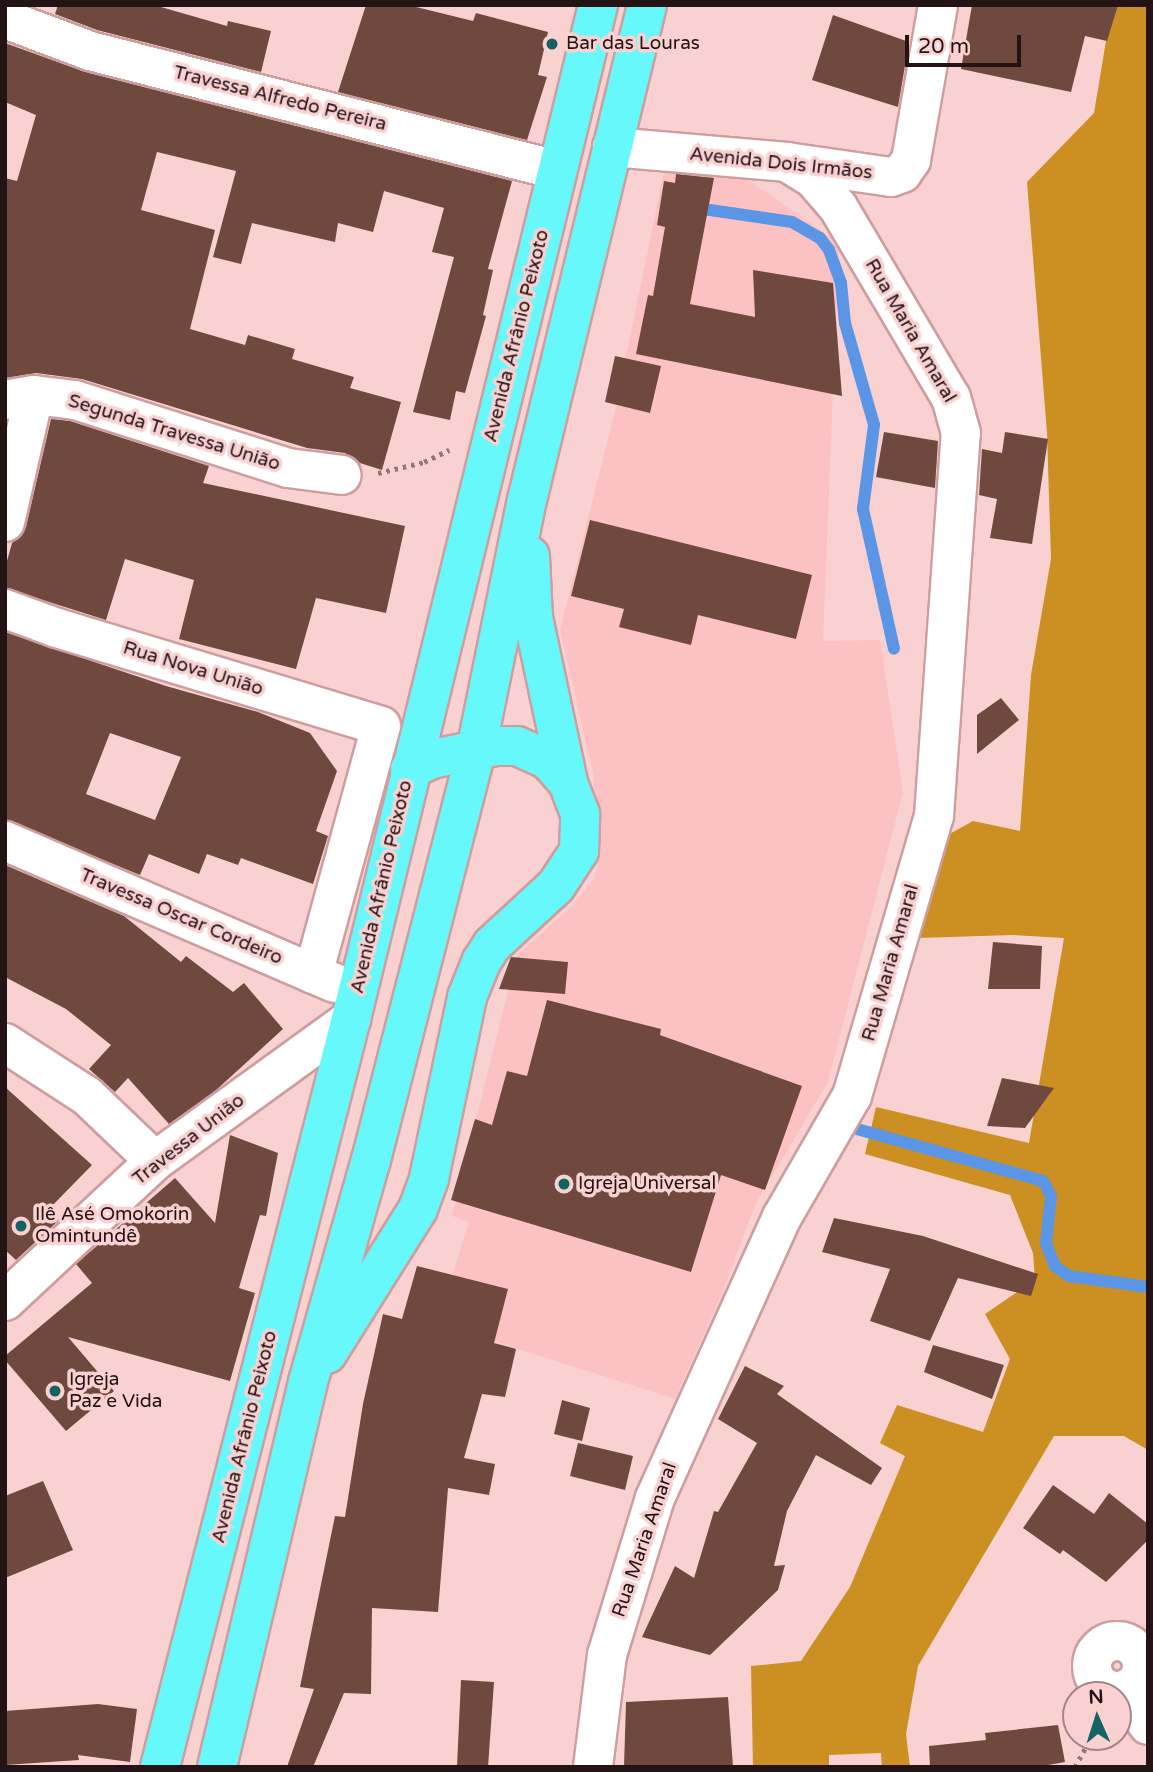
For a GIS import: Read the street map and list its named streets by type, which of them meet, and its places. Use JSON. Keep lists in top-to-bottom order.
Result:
{
  "streets": {
    "main road": ["Avenida Afrânio Peixoto"],
    "street": [
      "Travessa Alfredo Pereira",
      "Avenida Dois Irmãos",
      "Rua Maria Amaral",
      "Segunda Travessa União",
      "Rua Nova União",
      "Travessa Oscar Cordeiro",
      "Travessa União"
    ]
  },
  "crossings": [
    ["Travessa Alfredo Pereira", "Avenida Afrânio Peixoto"],
    ["Avenida Dois Irmãos", "Rua Maria Amaral"],
    ["Avenida Afrânio Peixoto", "Travessa Oscar Cordeiro"],
    ["Avenida Afrânio Peixoto", "Travessa União"],
    ["Rua Nova União", "Travessa Oscar Cordeiro"],
    ["Travessa Oscar Cordeiro", "Travessa União"]
  ],
  "places": [
    "Bar das Louras",
    "Igreja Universal",
    "Ilê Asé Omokorin Omintundê",
    "Igreja Paz e Vida"
  ],
  "scale_bar": "20 m",
  "north": "top"
}
